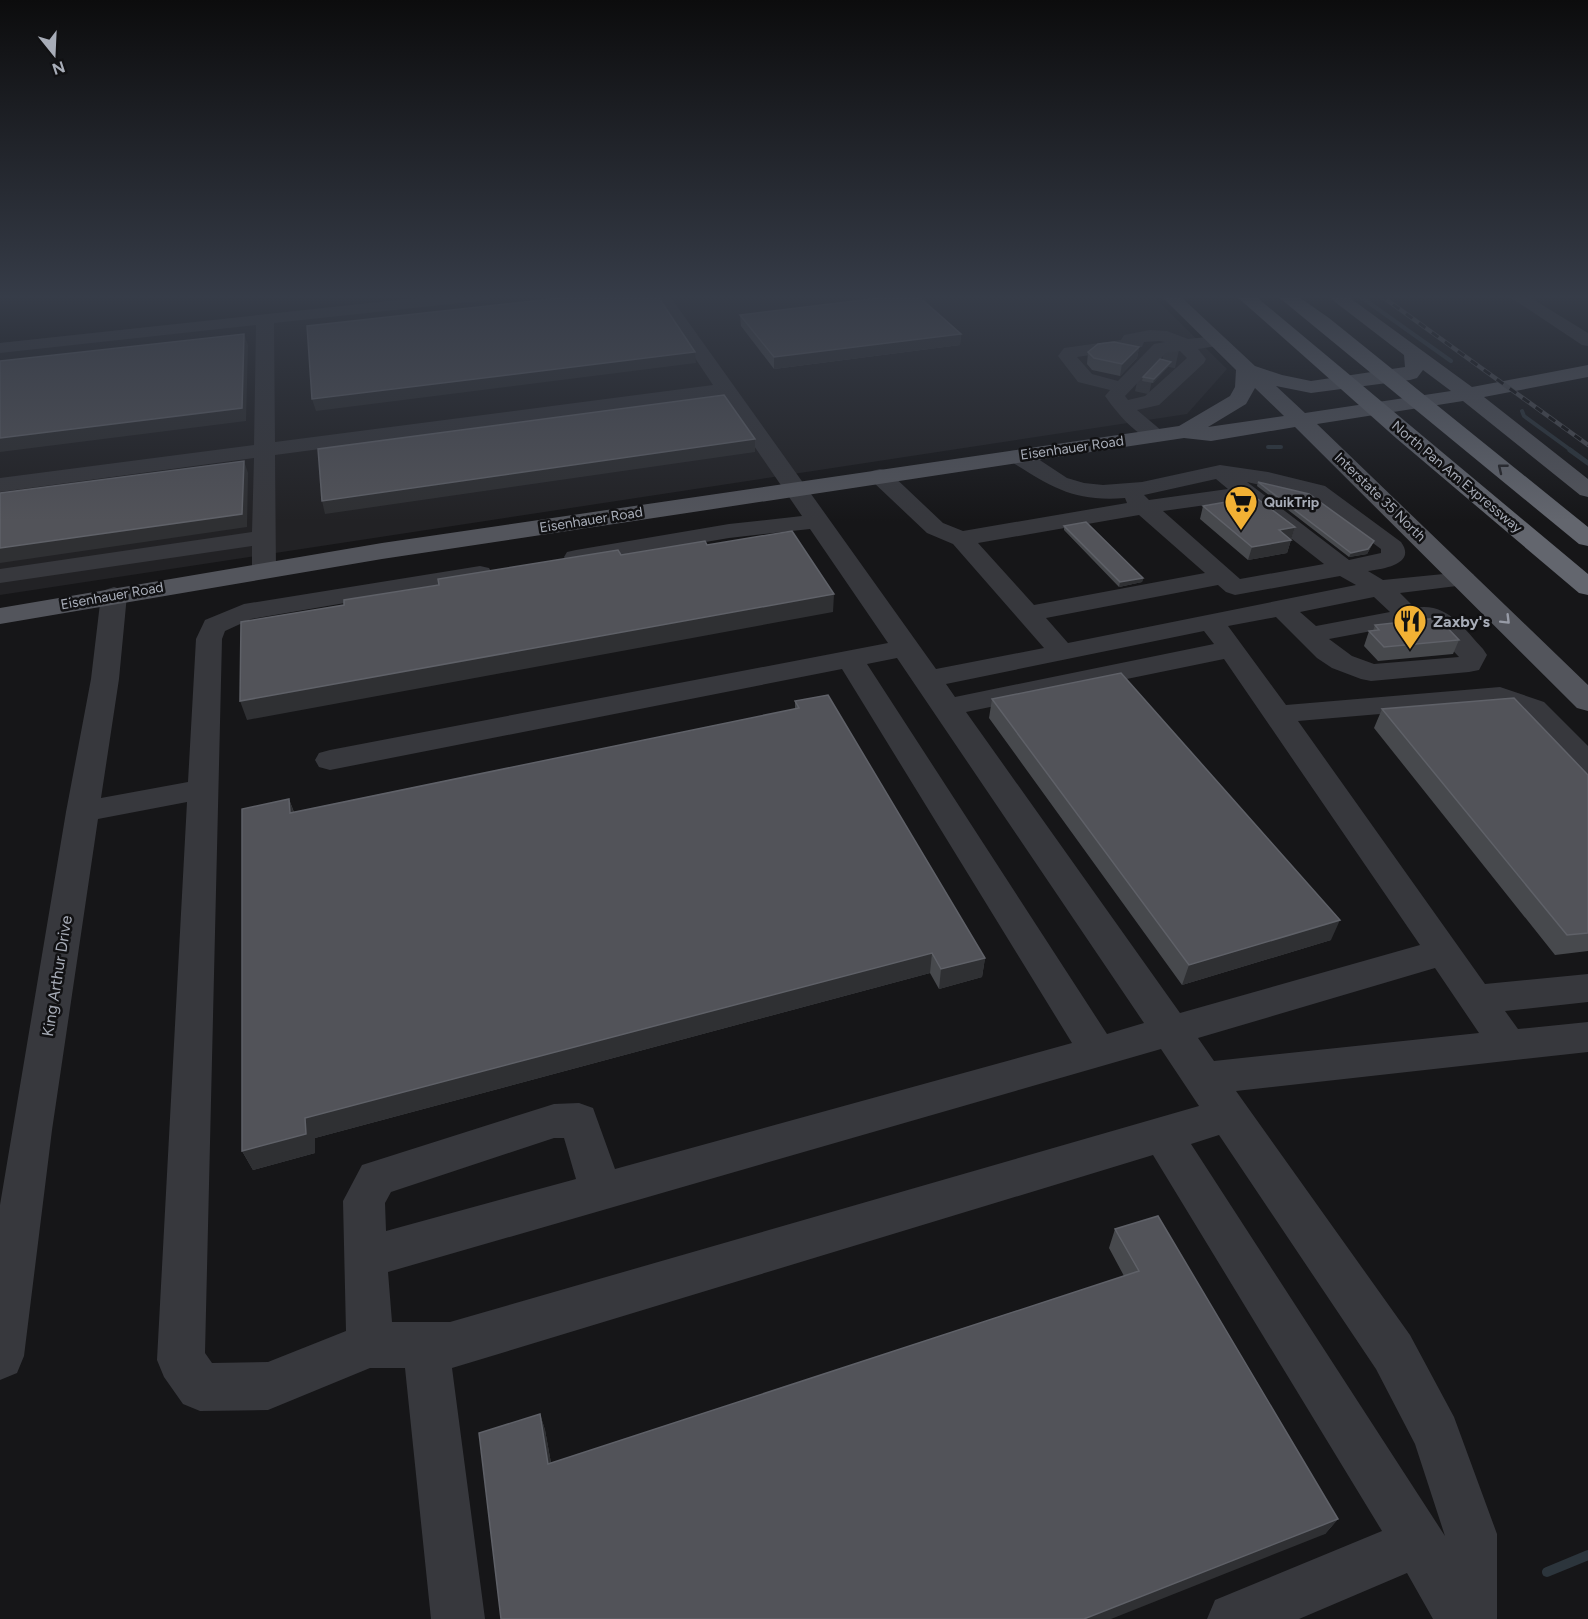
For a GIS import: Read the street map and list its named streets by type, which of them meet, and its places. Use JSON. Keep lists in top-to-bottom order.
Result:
{
  "streets": {
    "highway": ["North Pan Am Expressway"],
    "main road": ["Eisenhauer Road", "Interstate 35 North"],
    "street": ["King Arthur Drive"]
  },
  "crossings": [
    ["Eisenhauer Road", "Interstate 35 North"],
    ["Eisenhauer Road", "King Arthur Drive"]
  ],
  "one_way": ["Interstate 35 North"],
  "places": {
    "supermarket": ["QuikTrip"],
    "restaurant": ["Zaxby's"]
  },
  "north": "bottom"
}
